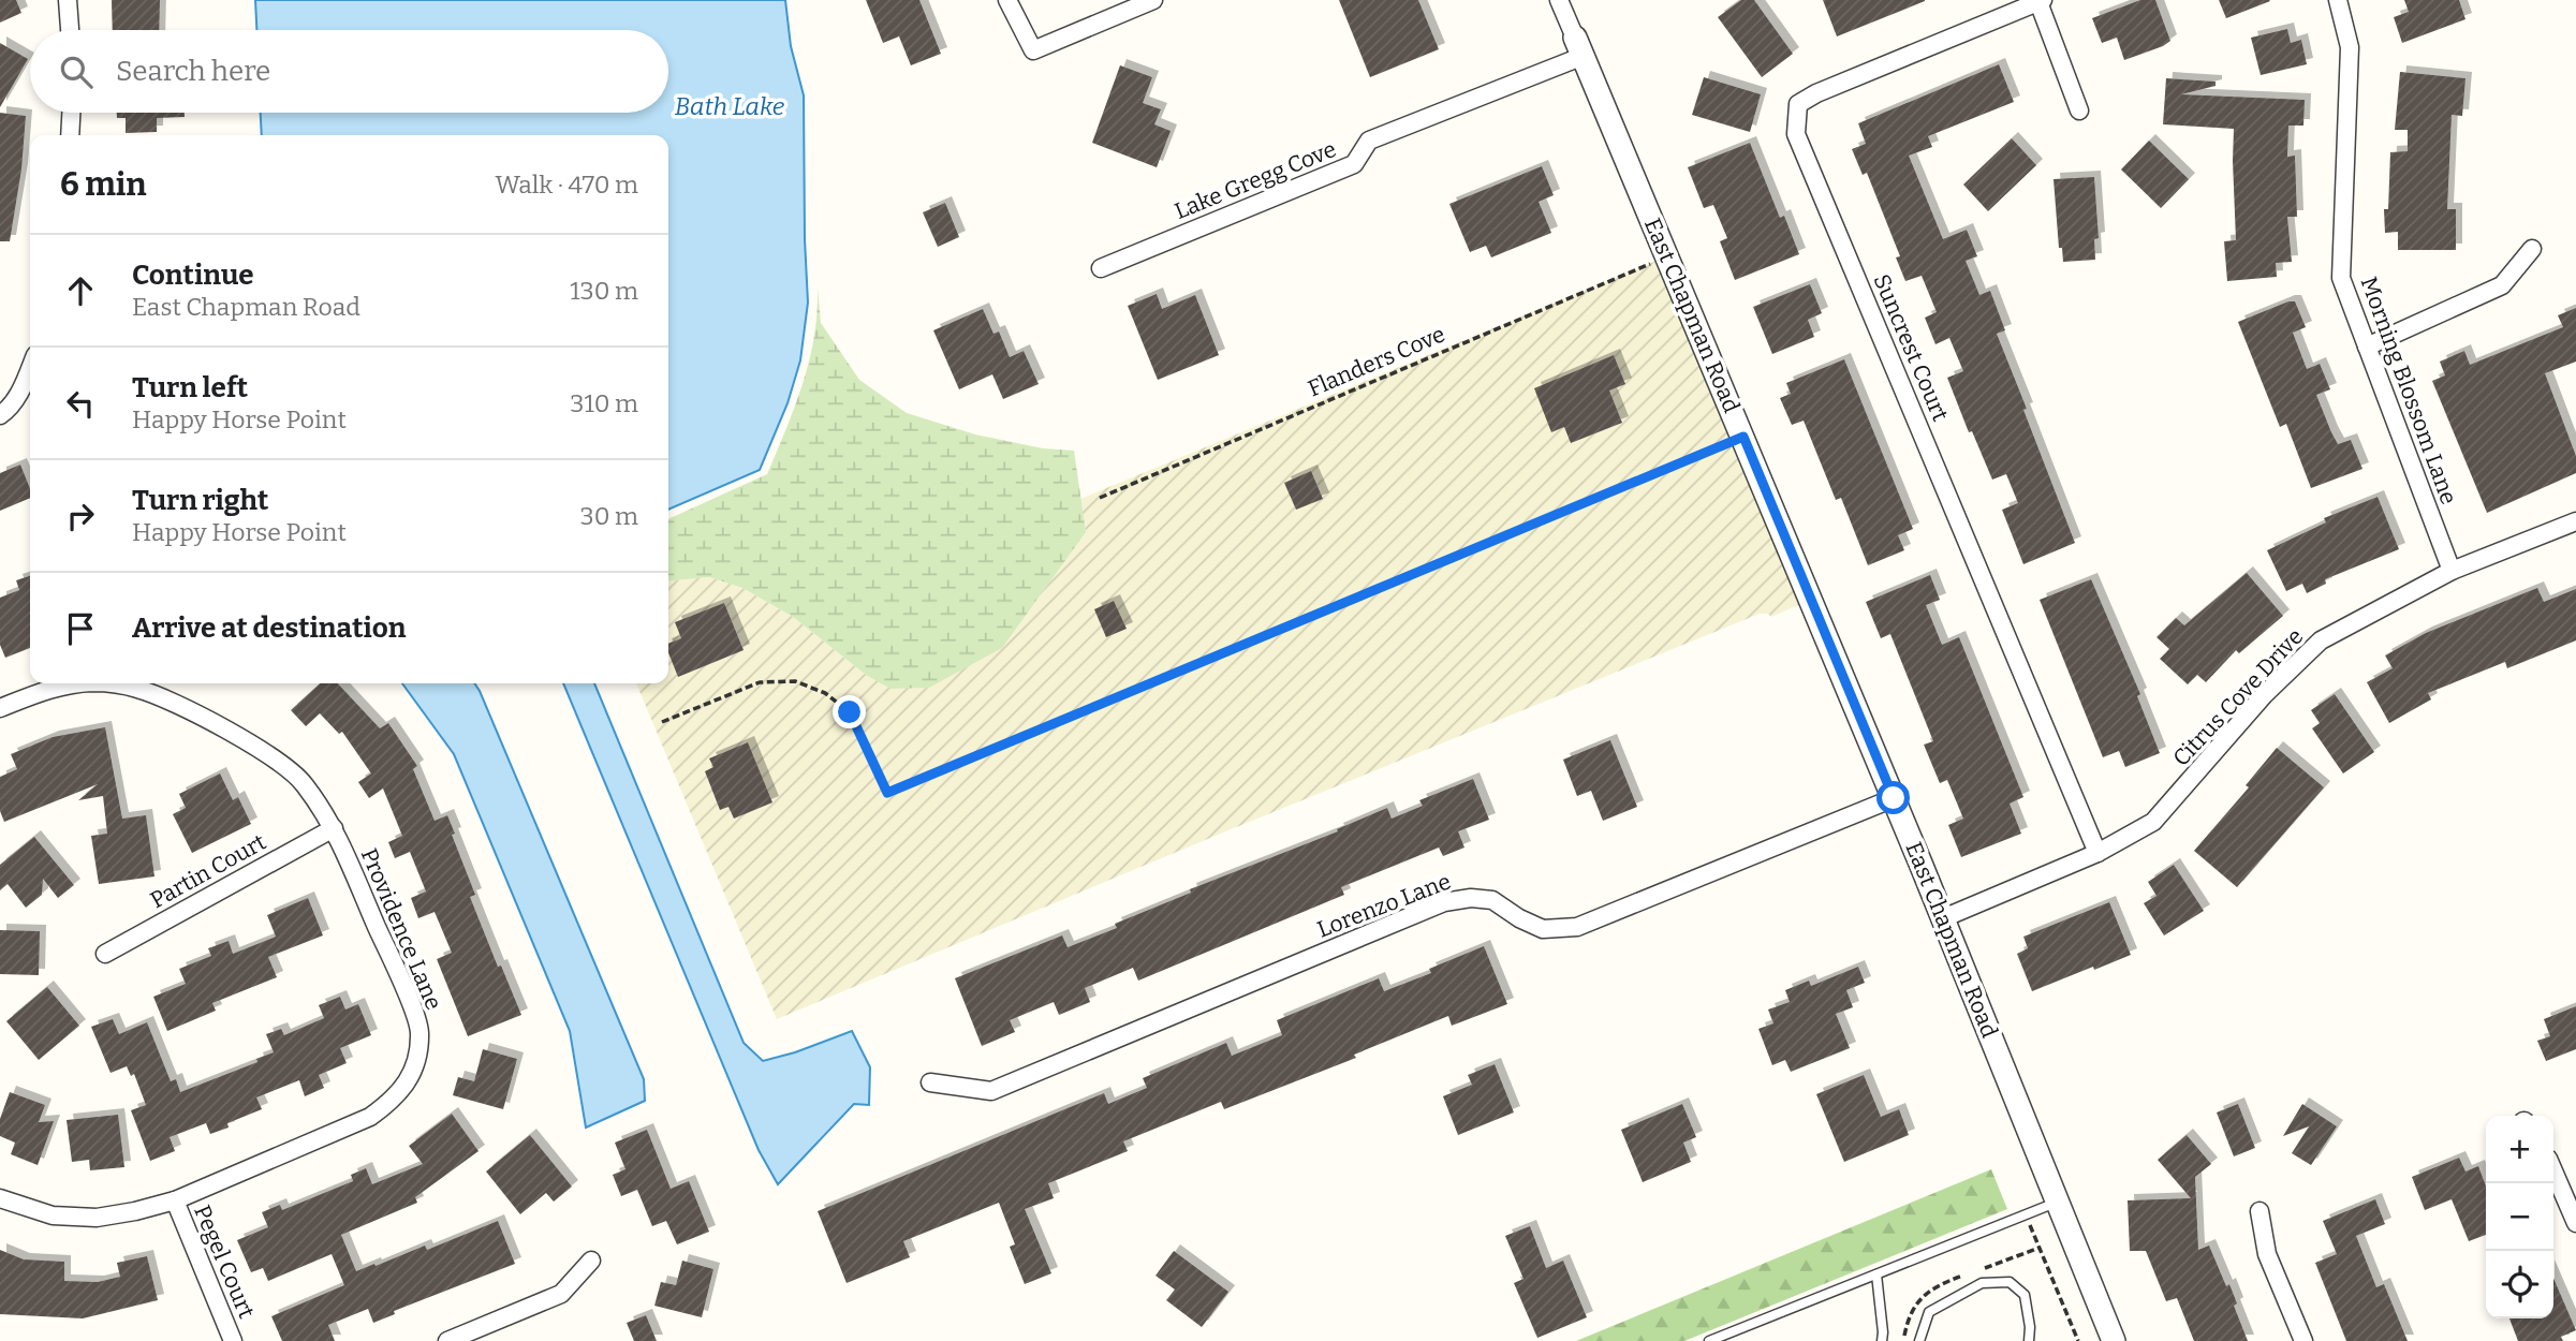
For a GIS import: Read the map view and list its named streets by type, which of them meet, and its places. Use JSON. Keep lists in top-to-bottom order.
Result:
{
  "streets": {
    "street": [
      "Lake Gregg Cove",
      "East Chapman Road",
      "Suncrest Court",
      "Morning Blossom Lane",
      "Citrus Cove Drive",
      "Partin Court",
      "Lorenzo Lane",
      "Providence Lane",
      "Pegel Court"
    ],
    "path": ["Flanders Cove"]
  },
  "crossings": [
    ["Lake Gregg Cove", "East Chapman Road"],
    ["East Chapman Road", "Flanders Cove"],
    ["East Chapman Road", "Citrus Cove Drive"],
    ["East Chapman Road", "Lorenzo Lane"],
    ["Suncrest Court", "Citrus Cove Drive"],
    ["Morning Blossom Lane", "Citrus Cove Drive"],
    ["Partin Court", "Providence Lane"],
    ["Providence Lane", "Pegel Court"]
  ],
  "water": ["Bath Lake"],
  "page": {
    "search": "Search here",
    "heading": ["6 min", "Walk · 470 m"],
    "list": [
      ["Continue", "East Chapman Road", "130 m"],
      ["Turn left", "Happy Horse Point", "310 m"],
      ["Turn right", "Happy Horse Point", "30 m"],
      "Arrive at destination"
    ],
    "map_buttons": ["+", "−"]
  }
}
